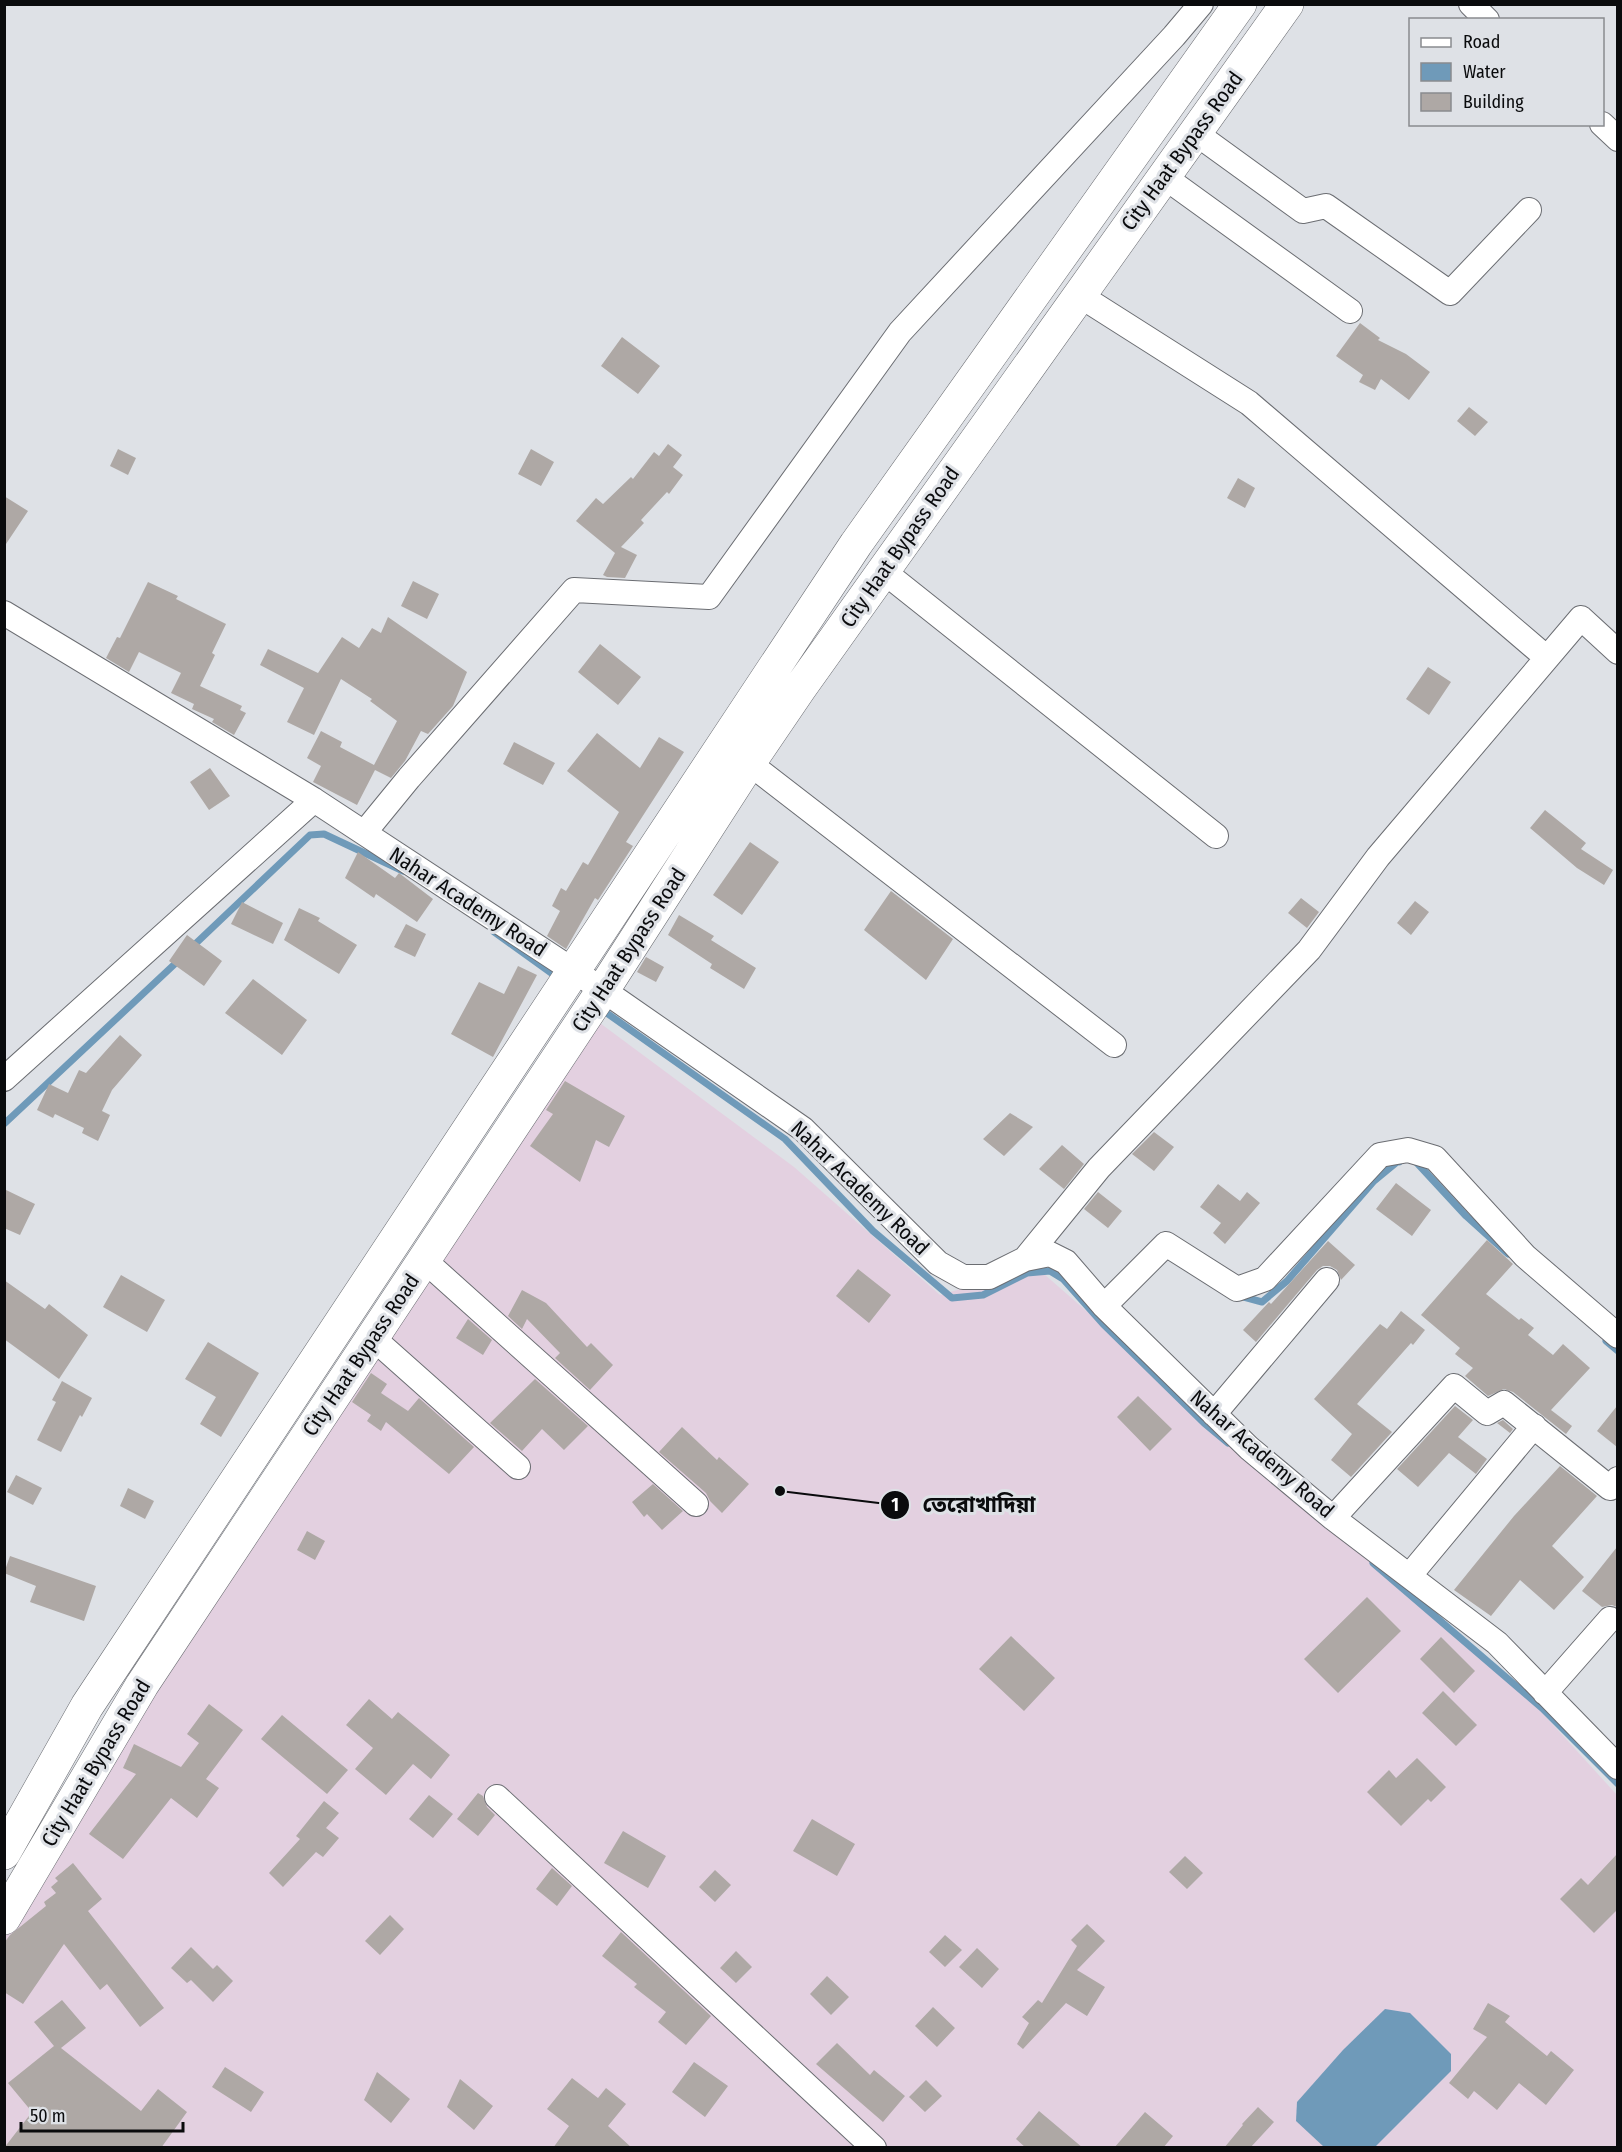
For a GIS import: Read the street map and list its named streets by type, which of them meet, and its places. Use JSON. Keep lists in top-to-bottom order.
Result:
{
  "streets": {
    "main road": ["City Haat Bypass Road"],
    "street": ["Nahar Academy Road"]
  },
  "crossings": [
    ["City Haat Bypass Road", "Nahar Academy Road"]
  ],
  "places": ["তেরোখাদিয়া"],
  "legend": ["Road", "Water", "Building"],
  "scale_bar": "50 m"
}
